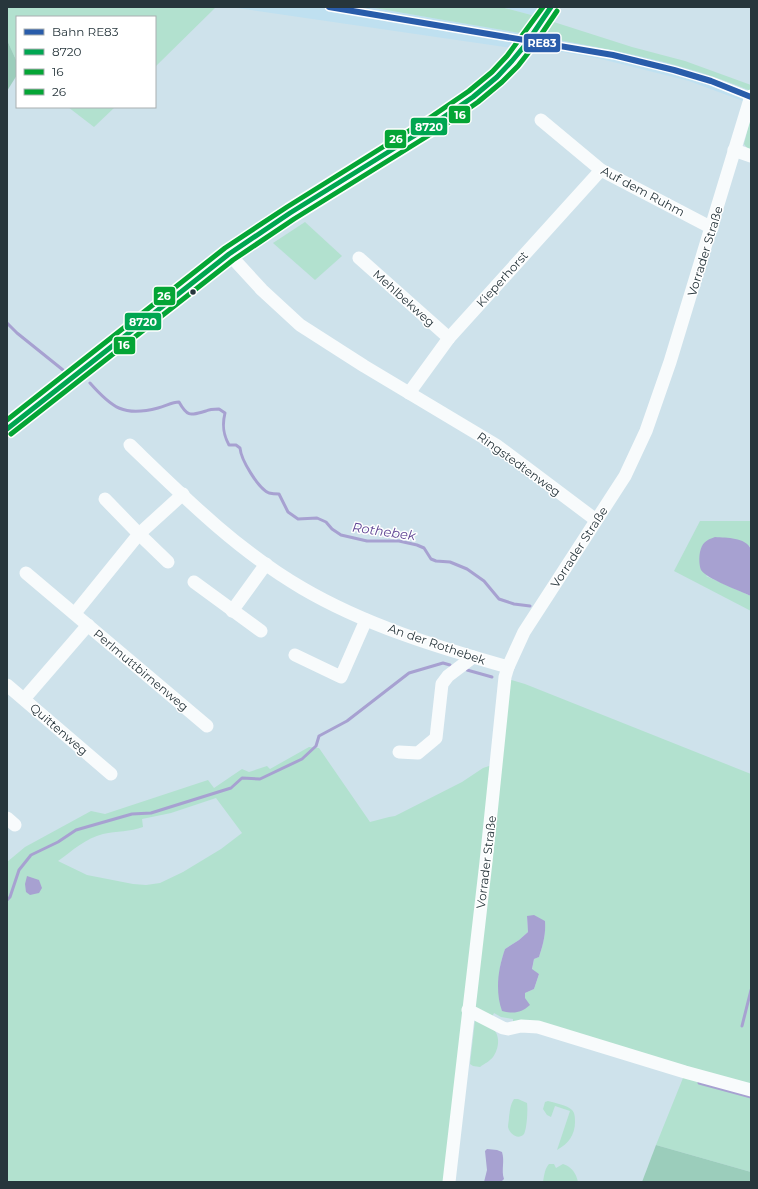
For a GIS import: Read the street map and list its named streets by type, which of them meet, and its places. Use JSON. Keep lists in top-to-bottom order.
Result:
{
  "streets": {
    "street": [
      "Auf dem Ruhm",
      "Vorrader Straße",
      "Kieperhorst",
      "Mehlbekweg",
      "Ringstedtenweg",
      "An der Rothebek",
      "Perlmuttbirnenweg",
      "Quittenweg"
    ]
  },
  "crossings": [
    ["Auf dem Ruhm", "Vorrader Straße"],
    ["Auf dem Ruhm", "Kieperhorst"],
    ["Vorrader Straße", "Ringstedtenweg"],
    ["Vorrader Straße", "An der Rothebek"],
    ["Kieperhorst", "Mehlbekweg"],
    ["Kieperhorst", "Ringstedtenweg"]
  ],
  "water": ["Rothebek"],
  "lines": [
    "rail line RE83",
    "transit line 8720",
    "transit line 26",
    "transit line 16"
  ],
  "legend": [
    "Bahn RE83",
    "8720",
    "16",
    "26"
  ]
}
